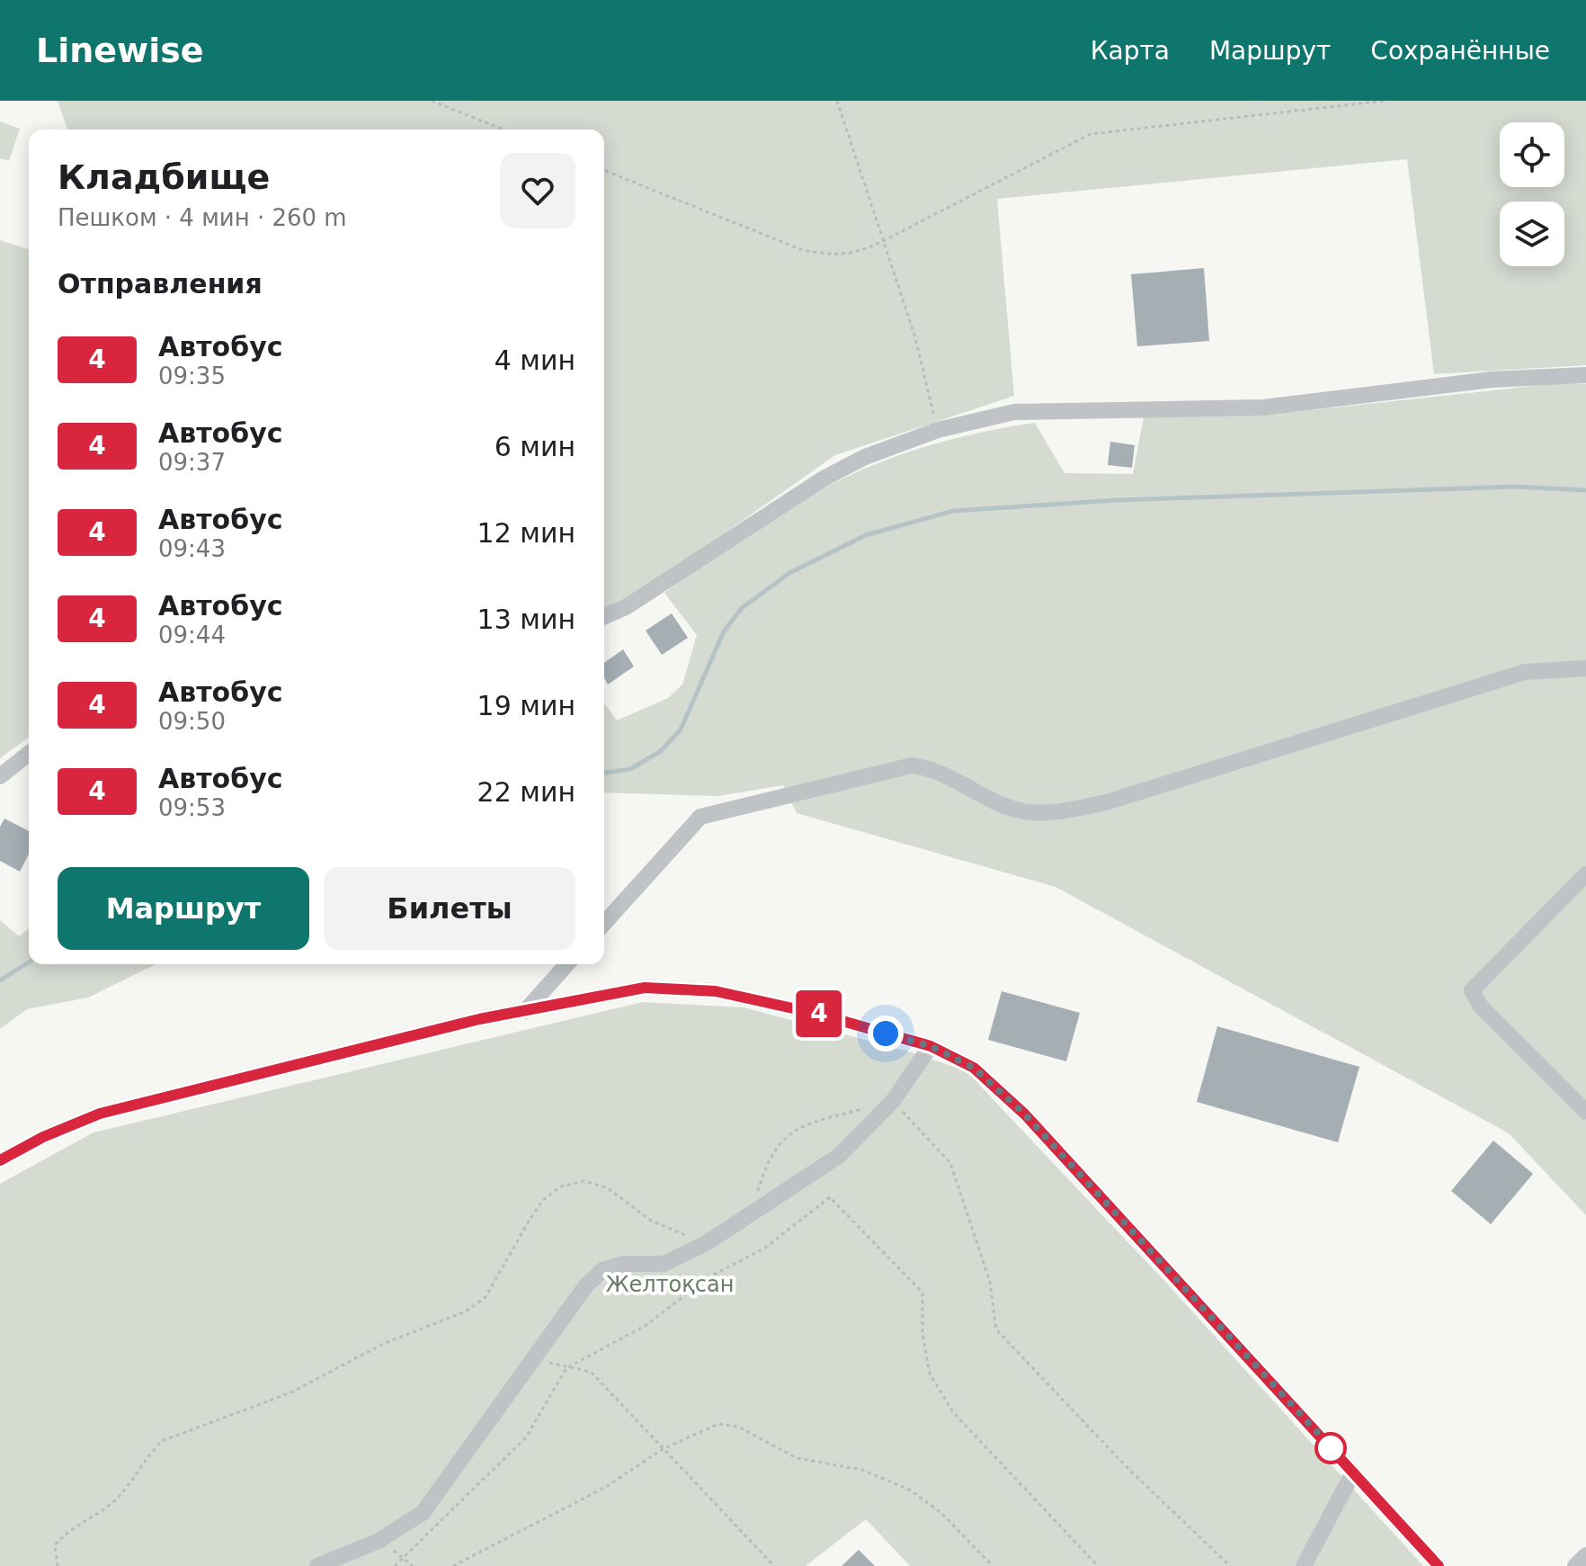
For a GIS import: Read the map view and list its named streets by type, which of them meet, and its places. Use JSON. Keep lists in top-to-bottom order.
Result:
{
  "parks": ["Желтоқсан"],
  "lines": ["bus line 4"],
  "page": {
    "header": "Linewise",
    "nav": ["Карта", "Маршрут", "Сохранённые"],
    "on_map": "4",
    "heading": [
      ["Кладбище", "Пешком · 4 мин · 260 m"],
      "Отправления"
    ],
    "list": [
      {
        "mark": "4",
        "name": "Автобус",
        "note": "09:35",
        "value": "4 мин"
      },
      {
        "mark": "4",
        "name": "Автобус",
        "note": "09:37",
        "value": "6 мин"
      },
      {
        "mark": "4",
        "name": "Автобус",
        "note": "09:43",
        "value": "12 мин"
      },
      {
        "mark": "4",
        "name": "Автобус",
        "note": "09:44",
        "value": "13 мин"
      },
      {
        "mark": "4",
        "name": "Автобус",
        "note": "09:50",
        "value": "19 мин"
      },
      {
        "mark": "4",
        "name": "Автобус",
        "note": "09:53",
        "value": "22 мин"
      }
    ],
    "buttons": ["Маршрут", "Билеты"]
  }
}
